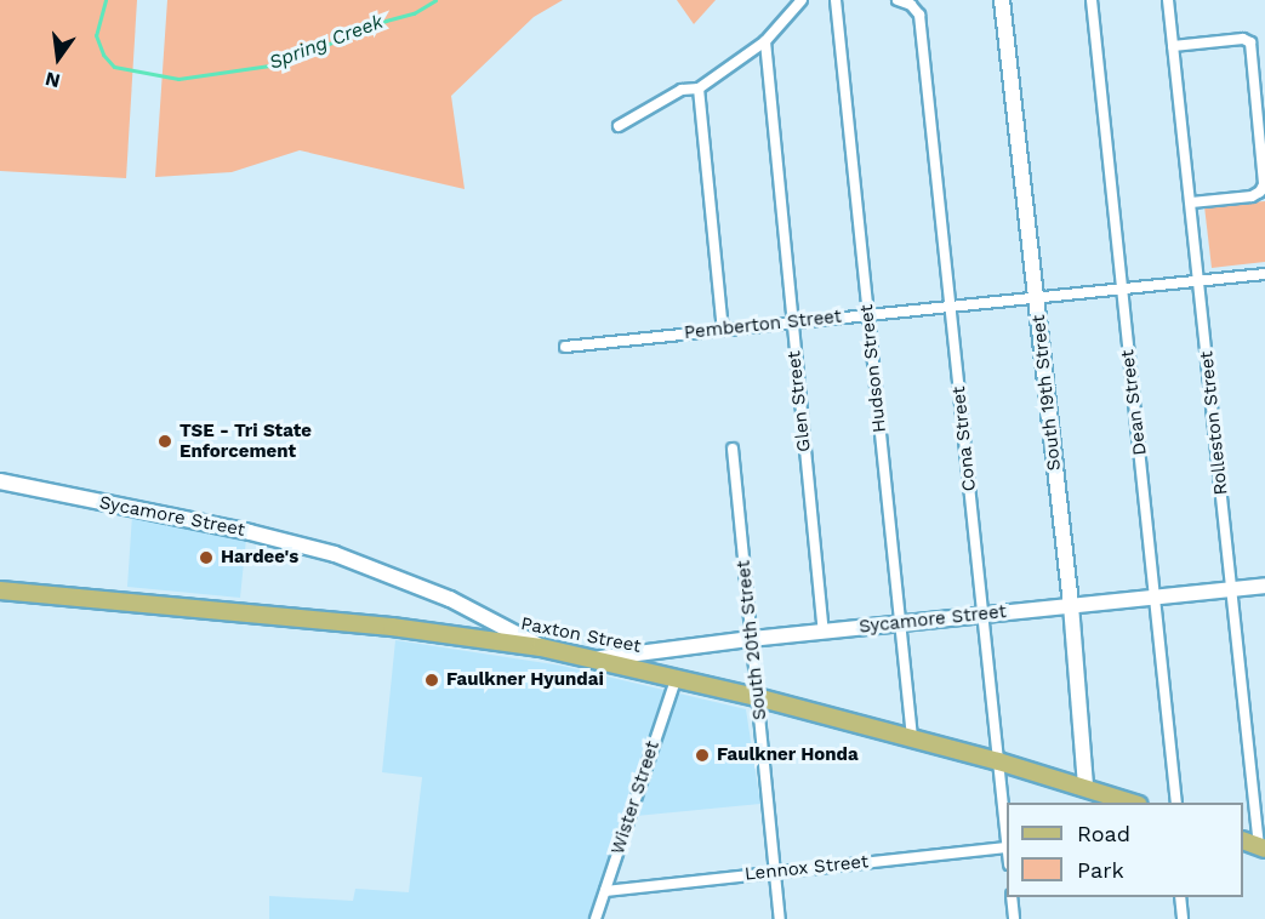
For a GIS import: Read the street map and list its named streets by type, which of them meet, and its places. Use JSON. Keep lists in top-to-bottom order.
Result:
{
  "streets": {
    "main road": ["Paxton Street"],
    "street": [
      "Pemberton Street",
      "Hudson Street",
      "South 19th Street",
      "Glen Street",
      "Dean Street",
      "Rolleston Street",
      "Cona Street",
      "Sycamore Street",
      "South 20th Street",
      "Wister Street",
      "Lennox Street"
    ]
  },
  "crossings": [
    ["Pemberton Street", "Hudson Street"],
    ["Pemberton Street", "South 19th Street"],
    ["Pemberton Street", "Glen Street"],
    ["Pemberton Street", "Dean Street"],
    ["Pemberton Street", "Rolleston Street"],
    ["Pemberton Street", "Cona Street"],
    ["Hudson Street", "Sycamore Street"],
    ["Hudson Street", "Paxton Street"],
    ["South 19th Street", "Sycamore Street"],
    ["South 19th Street", "Paxton Street"],
    ["Glen Street", "Sycamore Street"],
    ["Dean Street", "Sycamore Street"],
    ["Rolleston Street", "Sycamore Street"],
    ["Cona Street", "Sycamore Street"],
    ["Cona Street", "Paxton Street"],
    ["Sycamore Street", "Paxton Street"],
    ["Sycamore Street", "South 20th Street"],
    ["Paxton Street", "South 20th Street"],
    ["Paxton Street", "Wister Street"],
    ["South 20th Street", "Lennox Street"],
    ["Wister Street", "Lennox Street"]
  ],
  "water": ["Spring Creek"],
  "places": [
    "TSE - Tri State Enforcement",
    "Hardee's",
    "Faulkner Hyundai",
    "Faulkner Honda"
  ],
  "legend": ["Road", "Park"],
  "north": "bottom"
}
